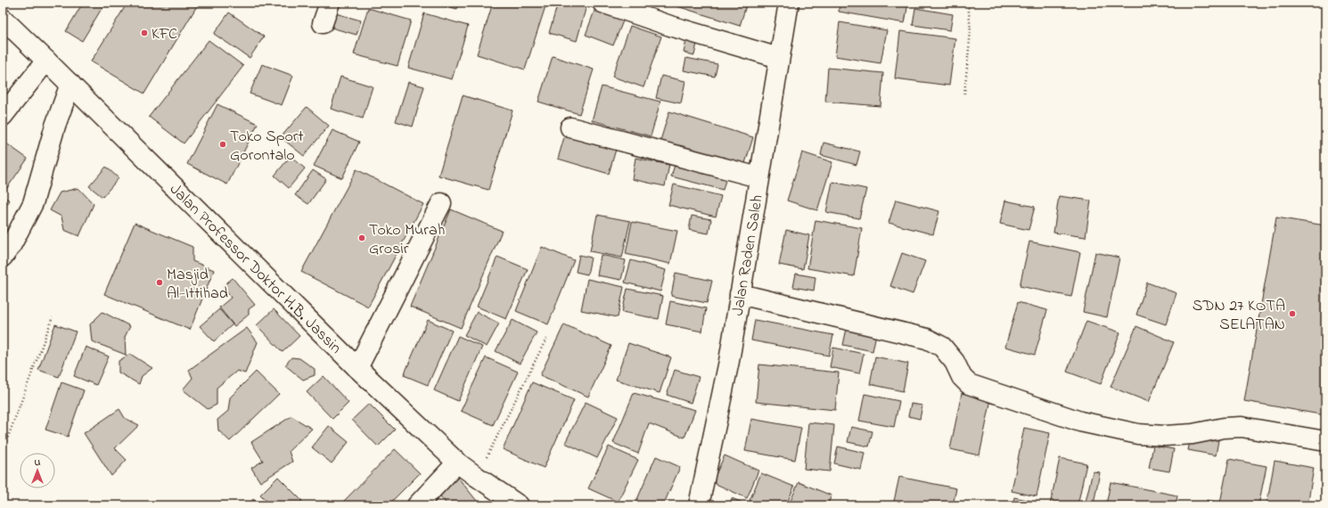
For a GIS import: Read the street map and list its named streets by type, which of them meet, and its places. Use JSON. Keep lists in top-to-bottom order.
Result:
{
  "streets": {
    "main road": ["Jalan Raden Saleh", "Jalan Professor Doktor H.B. Jassin"]
  },
  "places": [
    "KFC",
    "Toko Sport Gorontalo",
    "Toko Murah Grosir",
    "Masjid Al-Ittihad",
    "SDN 27 KOTA SELATAN"
  ],
  "north": "top"
}
